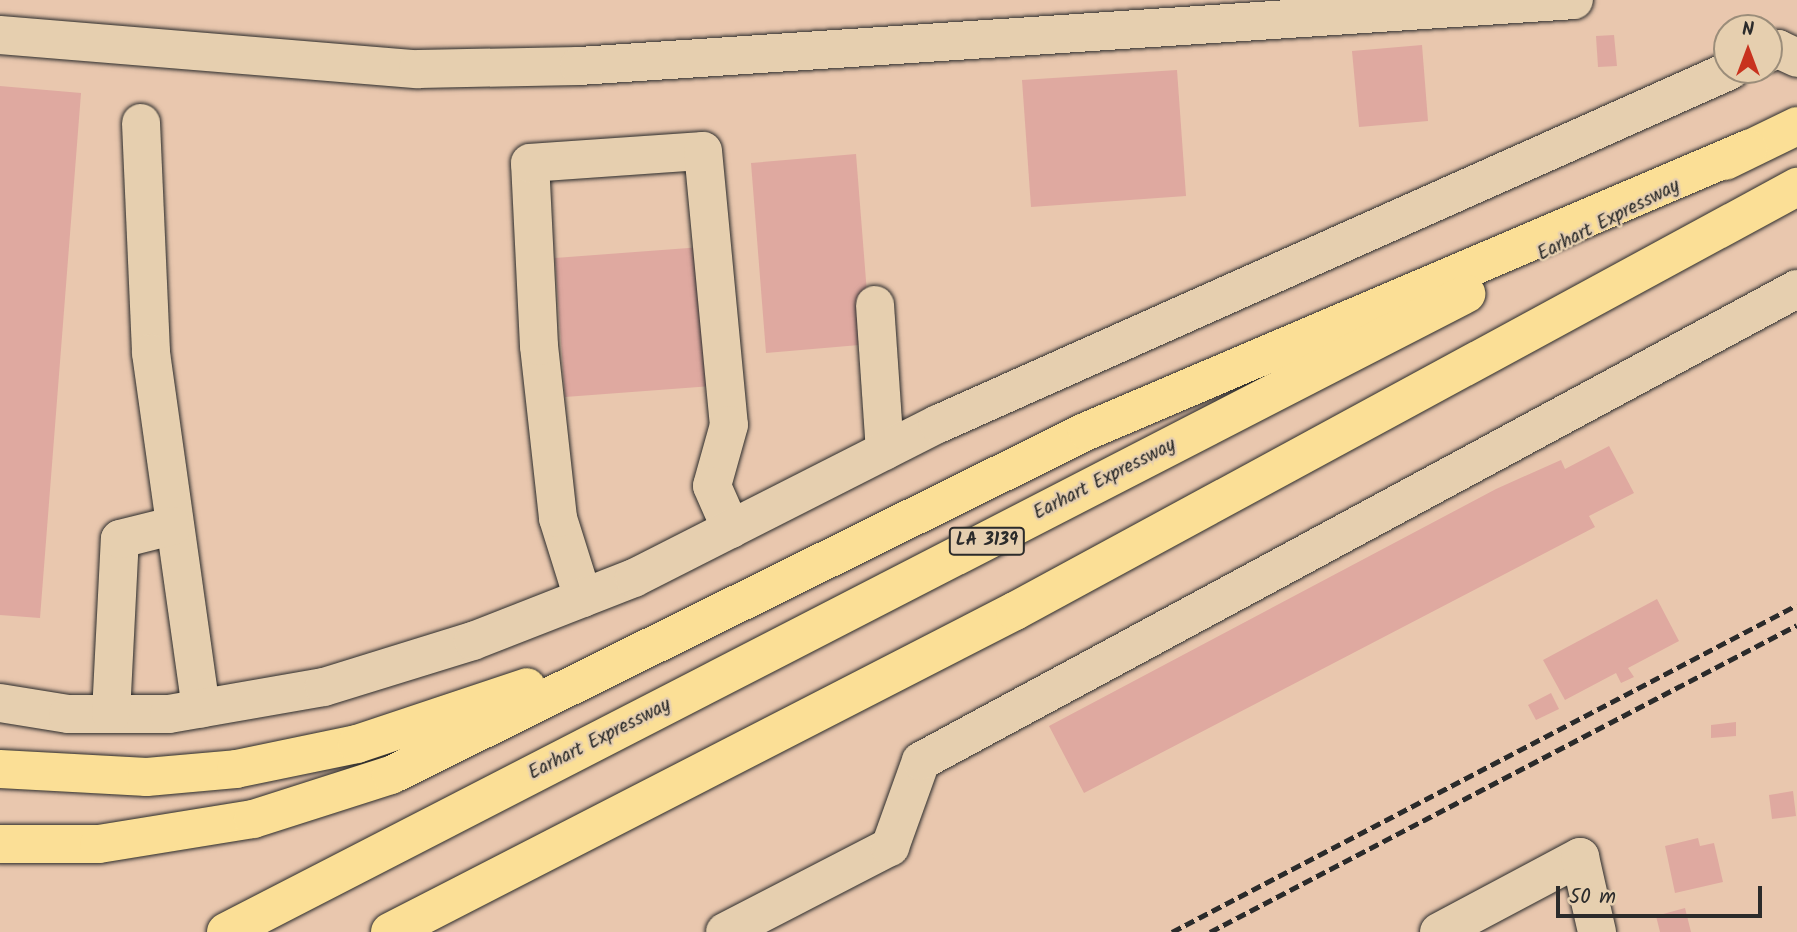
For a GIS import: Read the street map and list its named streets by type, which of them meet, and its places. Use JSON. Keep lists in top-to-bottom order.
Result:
{
  "streets": {
    "highway": ["Earhart Expressway", "LA 3139"]
  },
  "scale_bar": "50 m",
  "north": "top"
}
